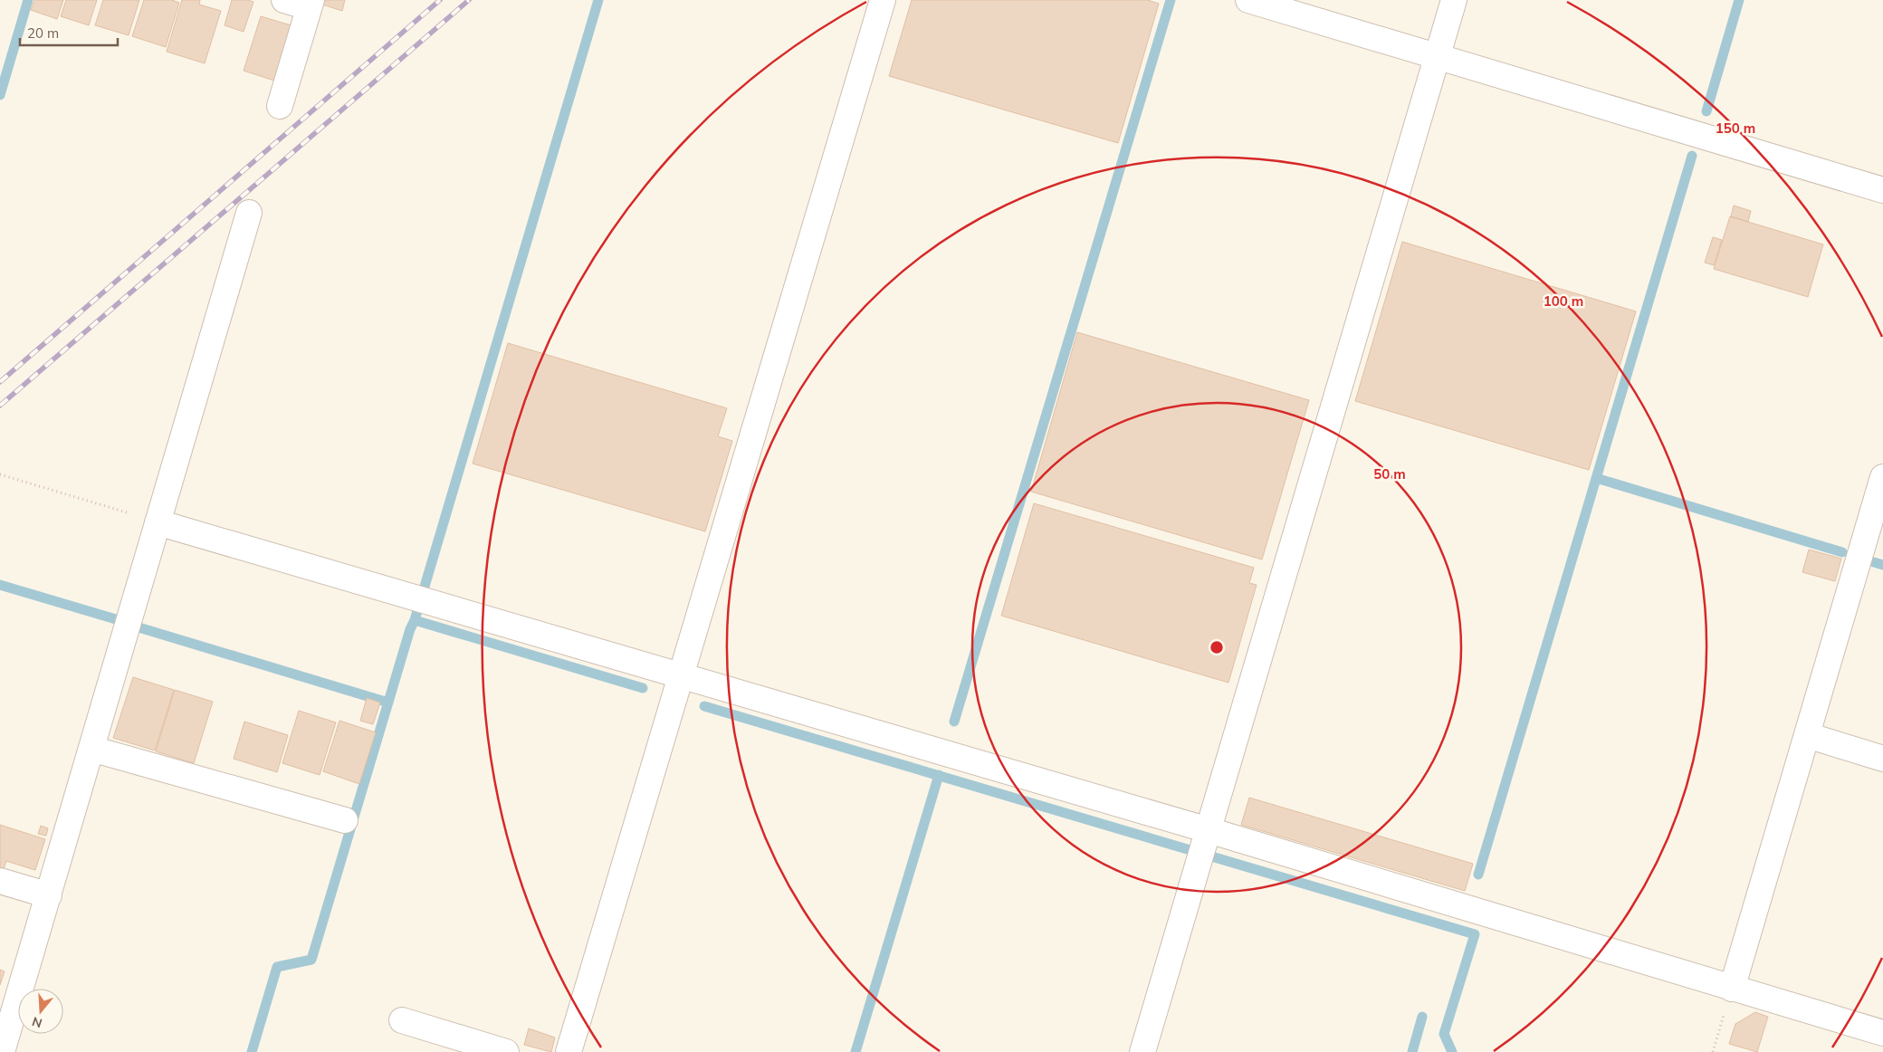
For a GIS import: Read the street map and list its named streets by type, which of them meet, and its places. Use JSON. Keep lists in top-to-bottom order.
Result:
{
  "scale_bar": "20 m",
  "north": "bottom",
  "rings": ["150 m", "100 m", "50 m"]
}
